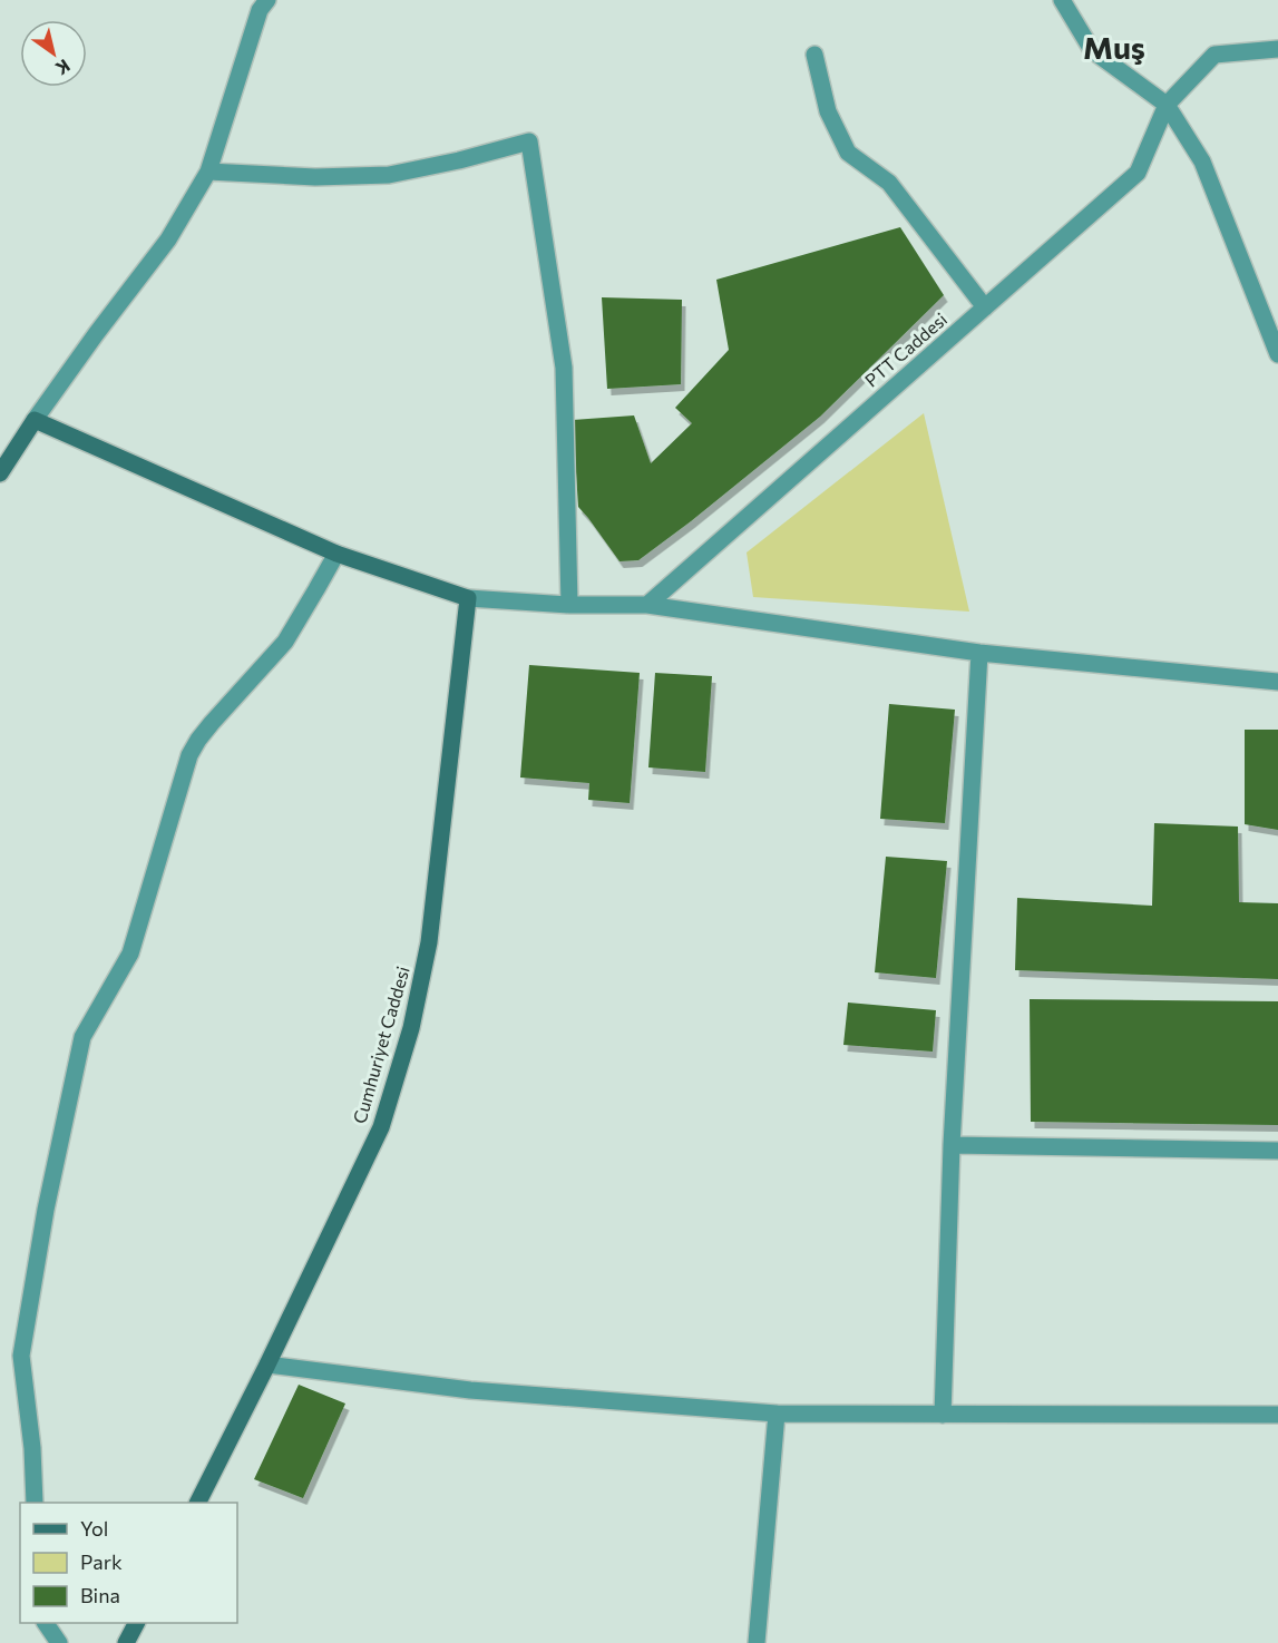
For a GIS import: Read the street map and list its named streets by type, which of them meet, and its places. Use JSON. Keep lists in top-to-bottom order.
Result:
{
  "streets": {
    "street": ["PTT Caddesi", "Cumhuriyet Caddesi"]
  },
  "districts": ["Muş"],
  "legend": ["Yol", "Park", "Bina"],
  "north": "bottom right"
}
